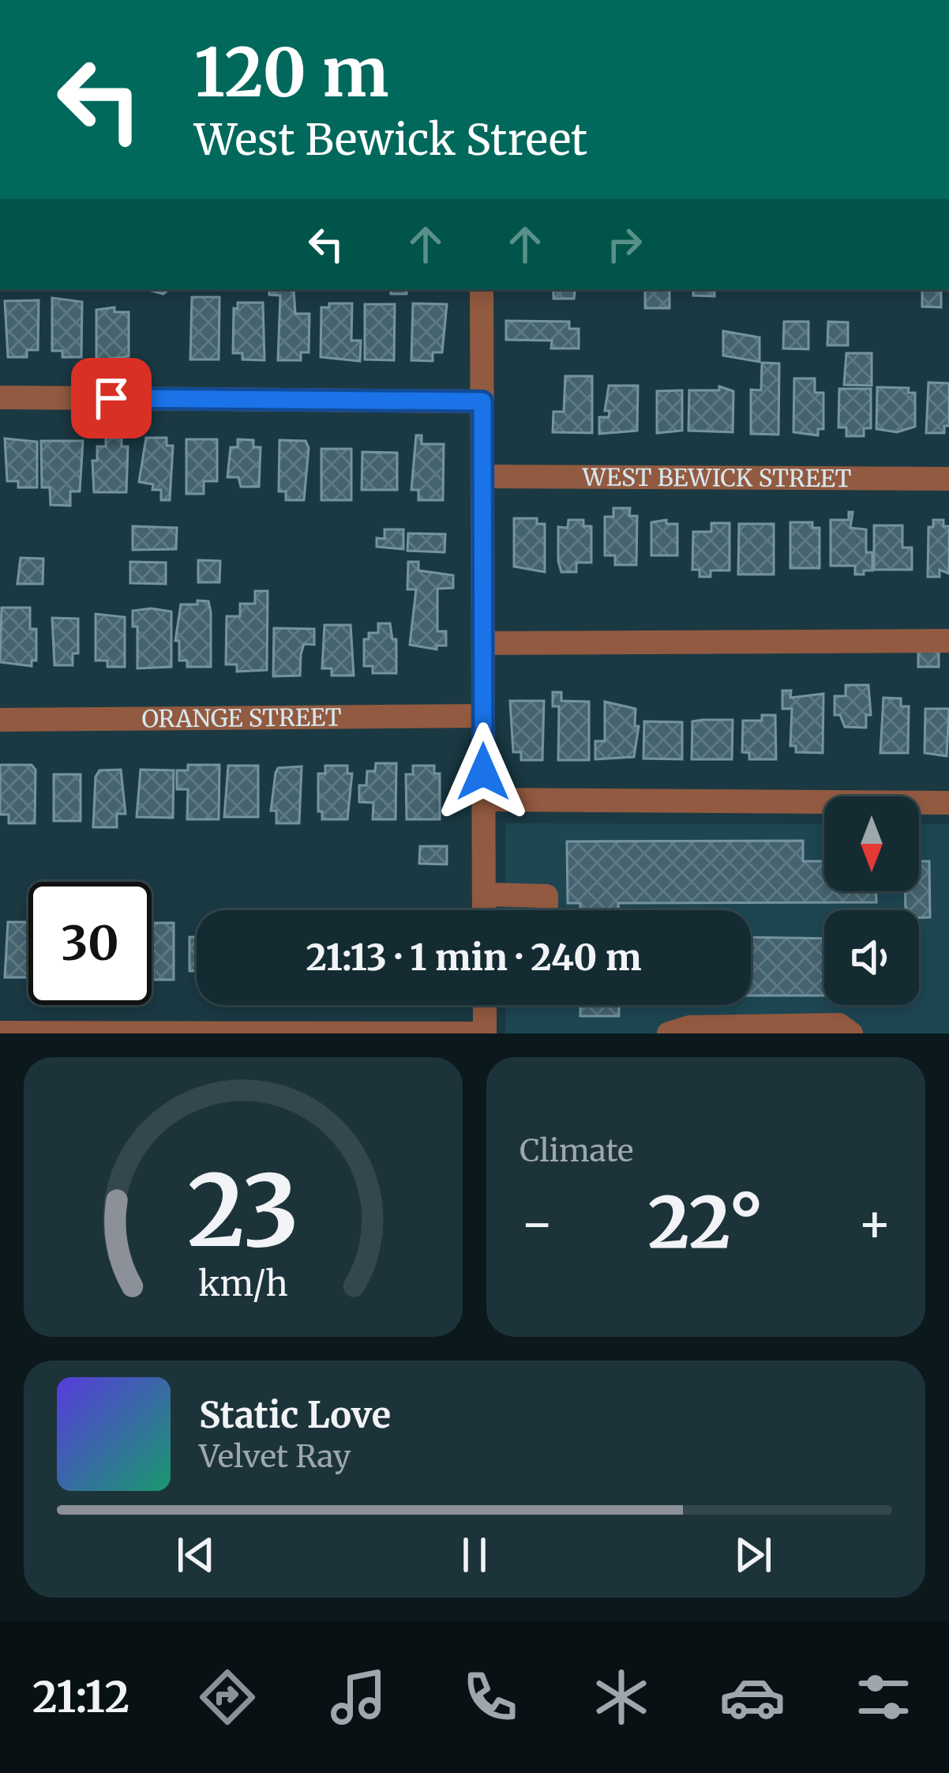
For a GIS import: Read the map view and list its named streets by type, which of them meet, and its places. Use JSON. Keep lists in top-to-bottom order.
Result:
{
  "streets": {
    "street": ["WEST BEWICK STREET", "ORANGE STREET"]
  },
  "north": "bottom",
  "page": {
    "turn": ["120 m", "West Bewick Street"],
    "limit": "30",
    "trip": "21:13 · 1 min · 240 m",
    "tile": "Climate",
    "heat": ["−", "22°", "+"],
    "song": ["Static Love", "Velvet Ray"],
    "tabs": "21:12",
    "gauge": ["23", "km/h"]
  }
}
